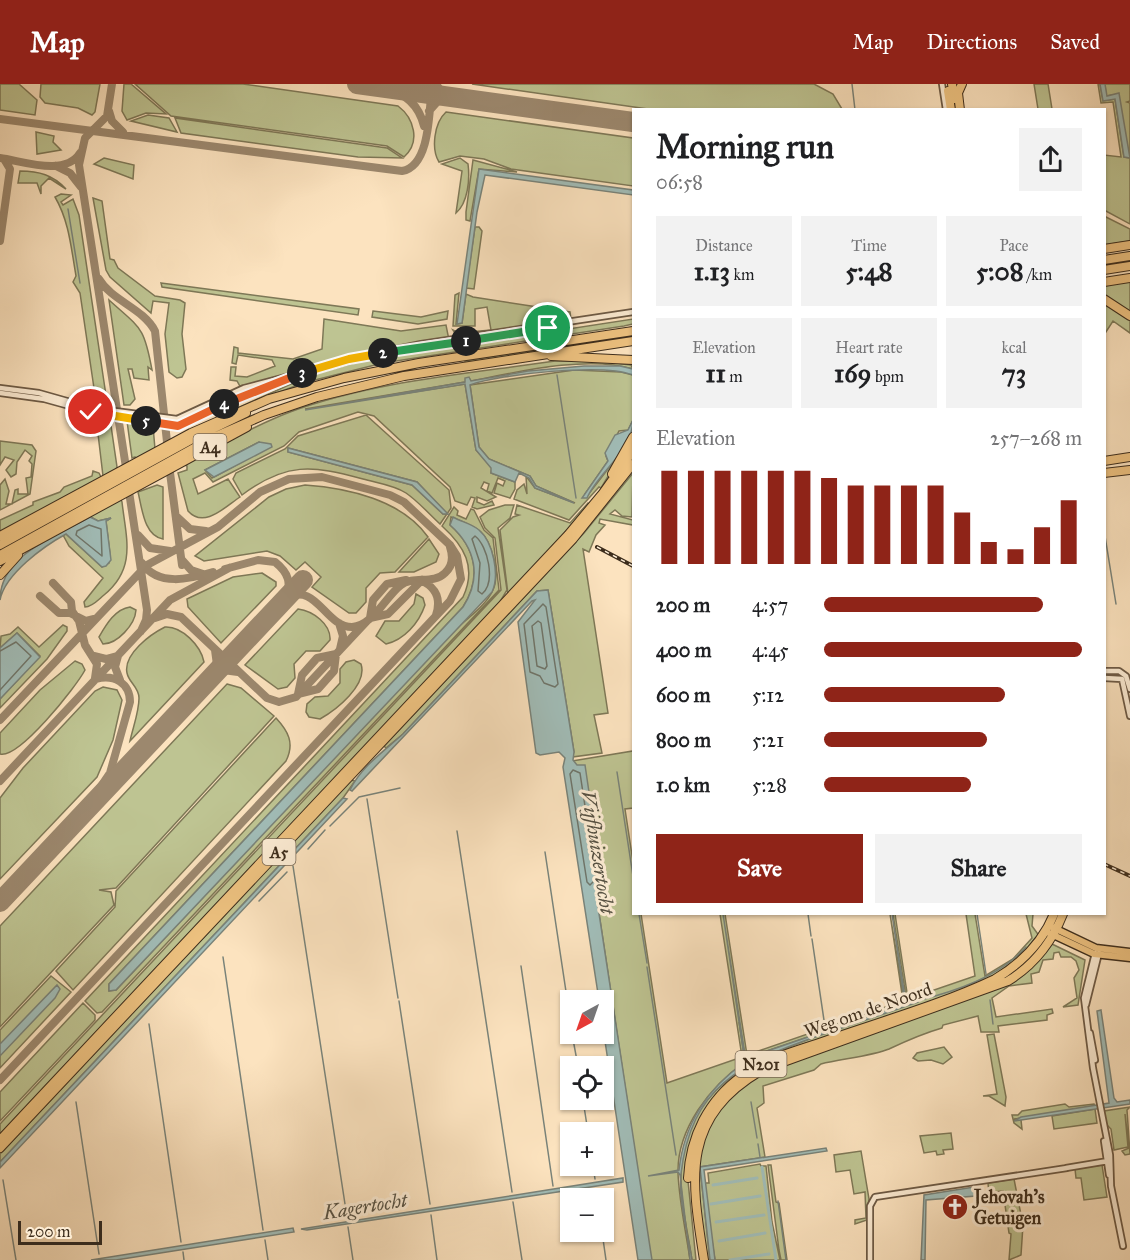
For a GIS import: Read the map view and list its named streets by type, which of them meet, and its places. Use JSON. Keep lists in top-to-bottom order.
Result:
{
  "streets": {
    "highway": [
      "A4",
      "A5",
      "Weg om de Noord",
      "N201"
    ]
  },
  "crossings": [
    ["Weg om de Noord", "N201"]
  ],
  "water": ["Vijfhuizertocht", "Kagertocht"],
  "places": {
    "church": ["Jehovah's Getuigen"]
  },
  "scale_bar": "200 m",
  "north": "bottom left",
  "page": {
    "header": "Map",
    "nav": ["Map", "Directions", "Saved"],
    "heading": ["Morning run", "06:58"],
    "stats": [
      ["Distance", "1.13 km"],
      ["Time", "5:48"],
      ["Pace", "5:08 /km"],
      ["Elevation", "11 m"],
      ["Heart rate", "169 bpm"],
      ["kcal", "73"]
    ],
    "pins": [
      "1",
      "2",
      "3",
      "4",
      "5"
    ],
    "chart": ["Elevation", "257–268 m"],
    "list": [
      {
        "name": "200 m",
        "note": "4:57"
      },
      {
        "name": "400 m",
        "note": "4:45"
      },
      {
        "name": "600 m",
        "note": "5:12"
      },
      {
        "name": "800 m",
        "note": "5:21"
      },
      {
        "name": "1.0 km",
        "note": "5:28"
      }
    ],
    "buttons": ["Save", "Share"],
    "map_buttons": ["+", "−"],
    "scale": "200 m"
  }
}
